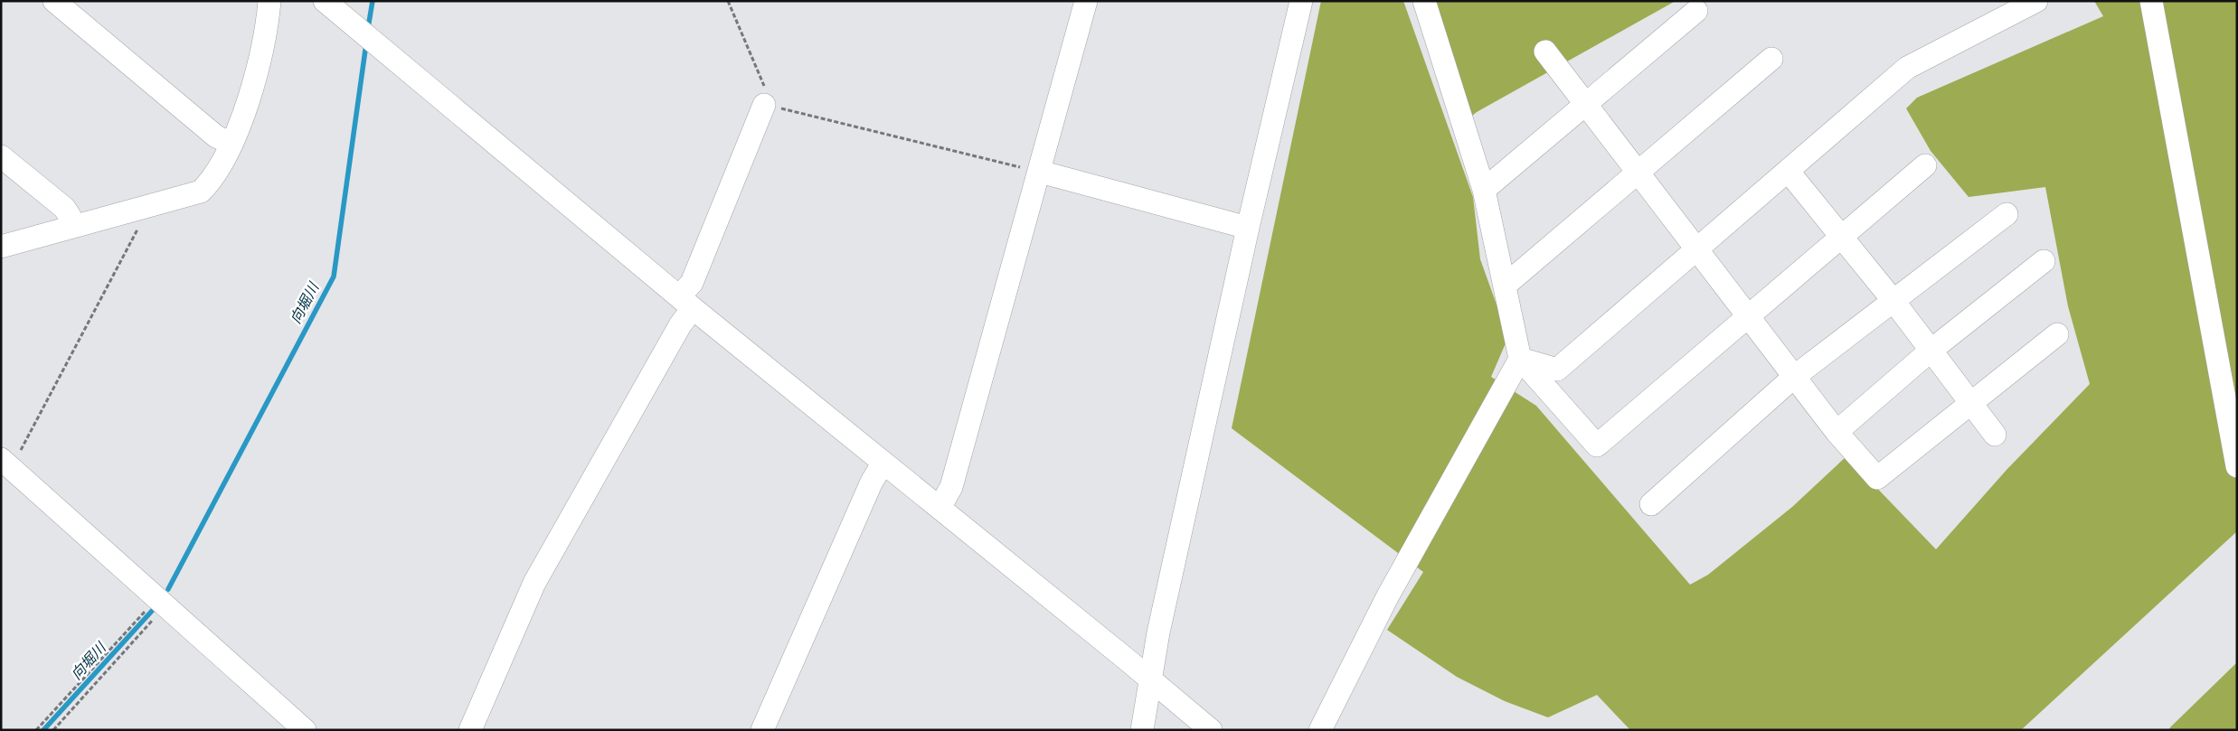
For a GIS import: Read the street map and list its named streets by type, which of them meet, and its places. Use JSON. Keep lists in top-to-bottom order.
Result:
{
  "water": ["向堀川"]
}
